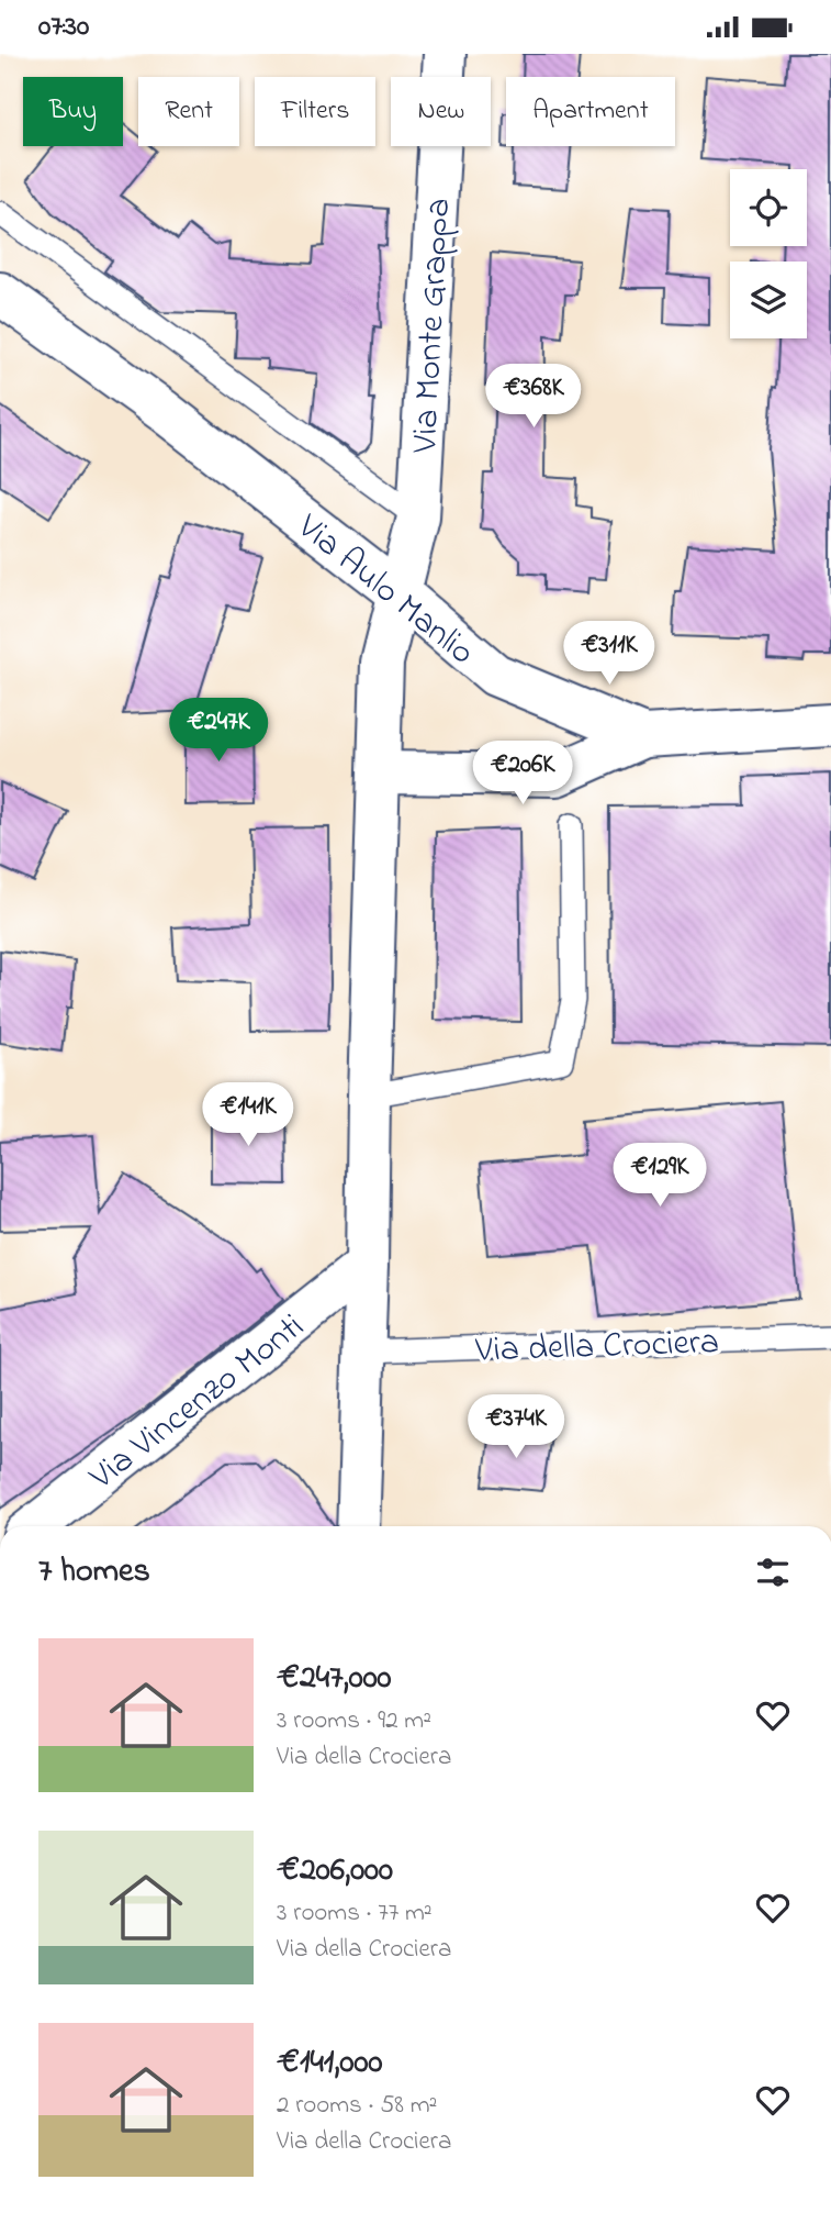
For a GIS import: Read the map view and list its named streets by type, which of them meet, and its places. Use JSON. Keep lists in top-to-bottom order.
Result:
{
  "streets": {
    "street": ["Via Monte Grappa", "Via Aulo Manlio", "Via Vincenzo Monti"],
    "lane": ["Via della Crociera"]
  },
  "crossings": [
    ["Via Monte Grappa", "Via Aulo Manlio"]
  ],
  "page": {
    "status": "07:30",
    "chip": [
      "Buy",
      "Rent",
      "Filters",
      "New",
      "Apartment"
    ],
    "price": [
      "€368K",
      "€311K",
      "€247K",
      "€206K",
      "€141K",
      "€129K",
      "€374K"
    ],
    "heading": "7 homes",
    "list": [
      {
        "name": "€247,000",
        "note": "3 rooms · 92 m² · Via della Crociera"
      },
      {
        "name": "€206,000",
        "note": "3 rooms · 77 m² · Via della Crociera"
      },
      {
        "name": "€141,000",
        "note": "2 rooms · 58 m² · Via della Crociera"
      }
    ]
  }
}
